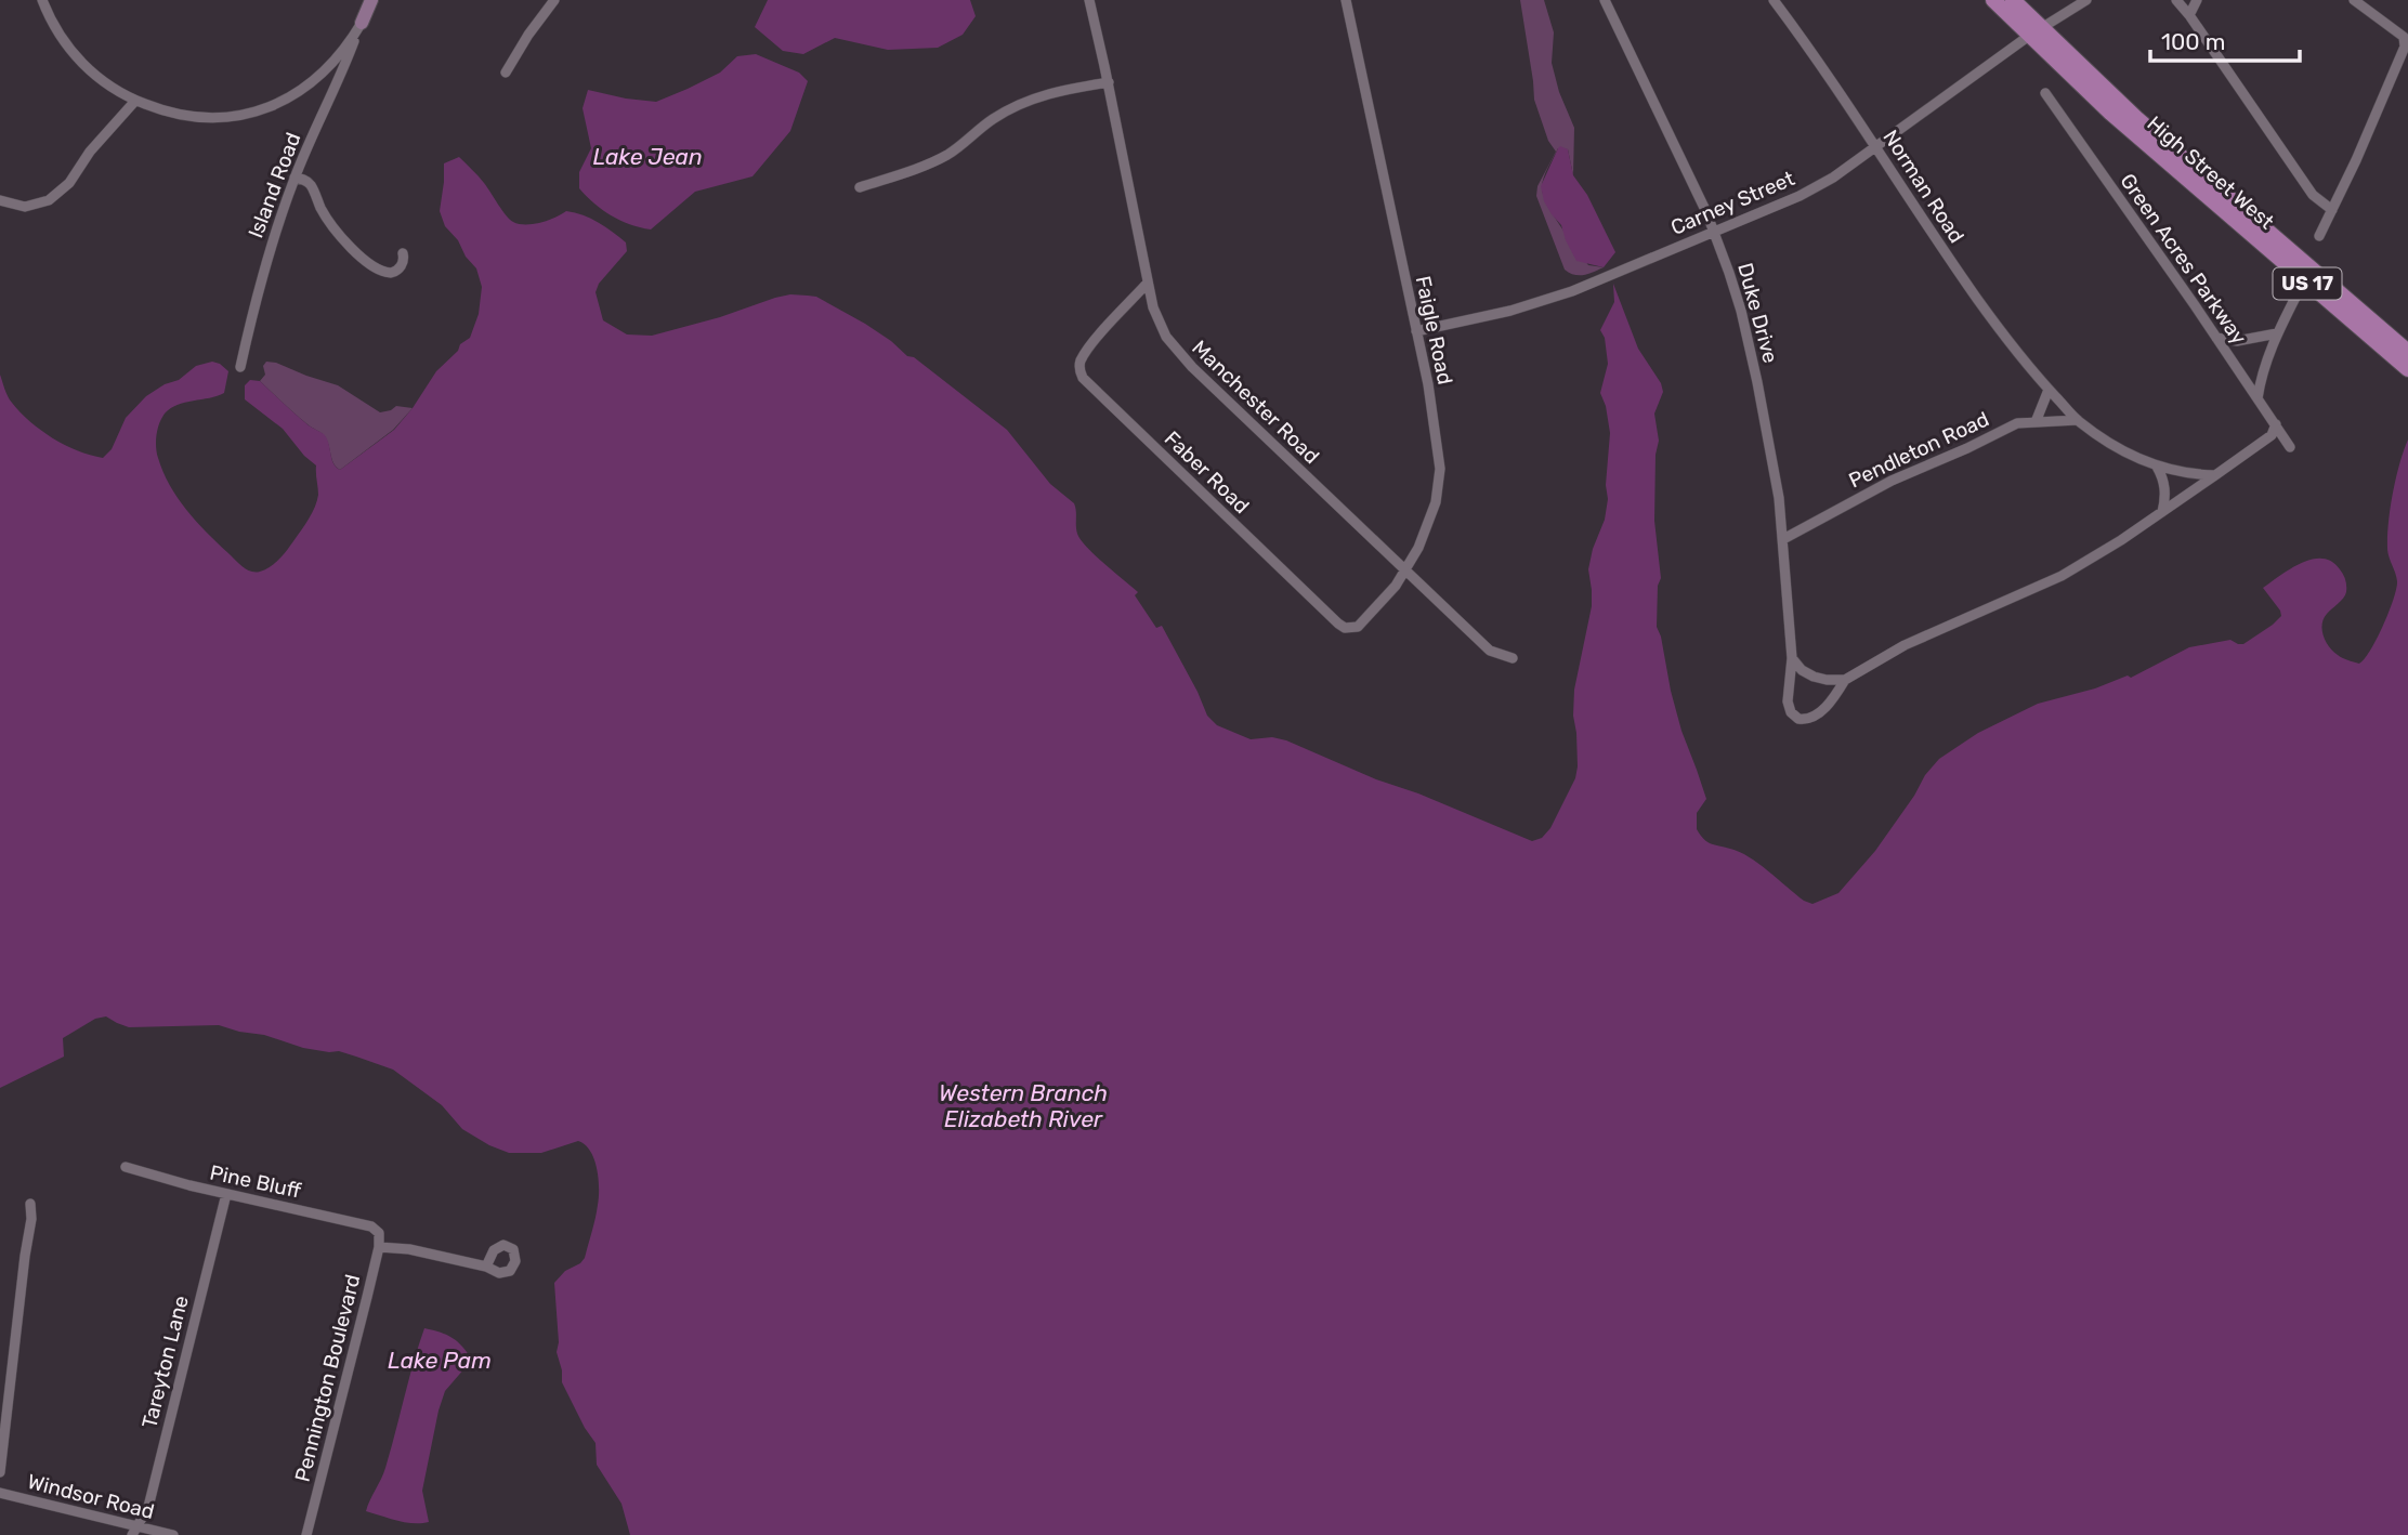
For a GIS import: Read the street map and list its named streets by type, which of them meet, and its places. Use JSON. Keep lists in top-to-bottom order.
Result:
{
  "streets": {
    "main road": ["High Street West", "US 17"],
    "street": [
      "Island Road",
      "Norman Road",
      "Carney Street",
      "Green Acres Parkway",
      "Duke Drive",
      "Faigle Road",
      "Manchester Road",
      "Pendleton Road",
      "Faber Road",
      "Pine Bluff",
      "Tareyton Lane",
      "Pennington Boulevard",
      "Windsor Road"
    ]
  },
  "crossings": [
    ["High Street West", "Carney Street"],
    ["Norman Road", "Carney Street"],
    ["Norman Road", "Duke Drive"],
    ["Norman Road", "Pendleton Road"],
    ["Carney Street", "Duke Drive"],
    ["Carney Street", "Faigle Road"],
    ["Green Acres Parkway", "Duke Drive"],
    ["Duke Drive", "Pendleton Road"],
    ["Faigle Road", "Manchester Road"],
    ["Faigle Road", "Faber Road"],
    ["Manchester Road", "Faber Road"],
    ["Pine Bluff", "Tareyton Lane"],
    ["Pine Bluff", "Pennington Boulevard"],
    ["Tareyton Lane", "Windsor Road"]
  ],
  "water": ["Lake Jean", "Western Branch Elizabeth River", "Lake Pam"],
  "scale_bar": "100 m"
}
